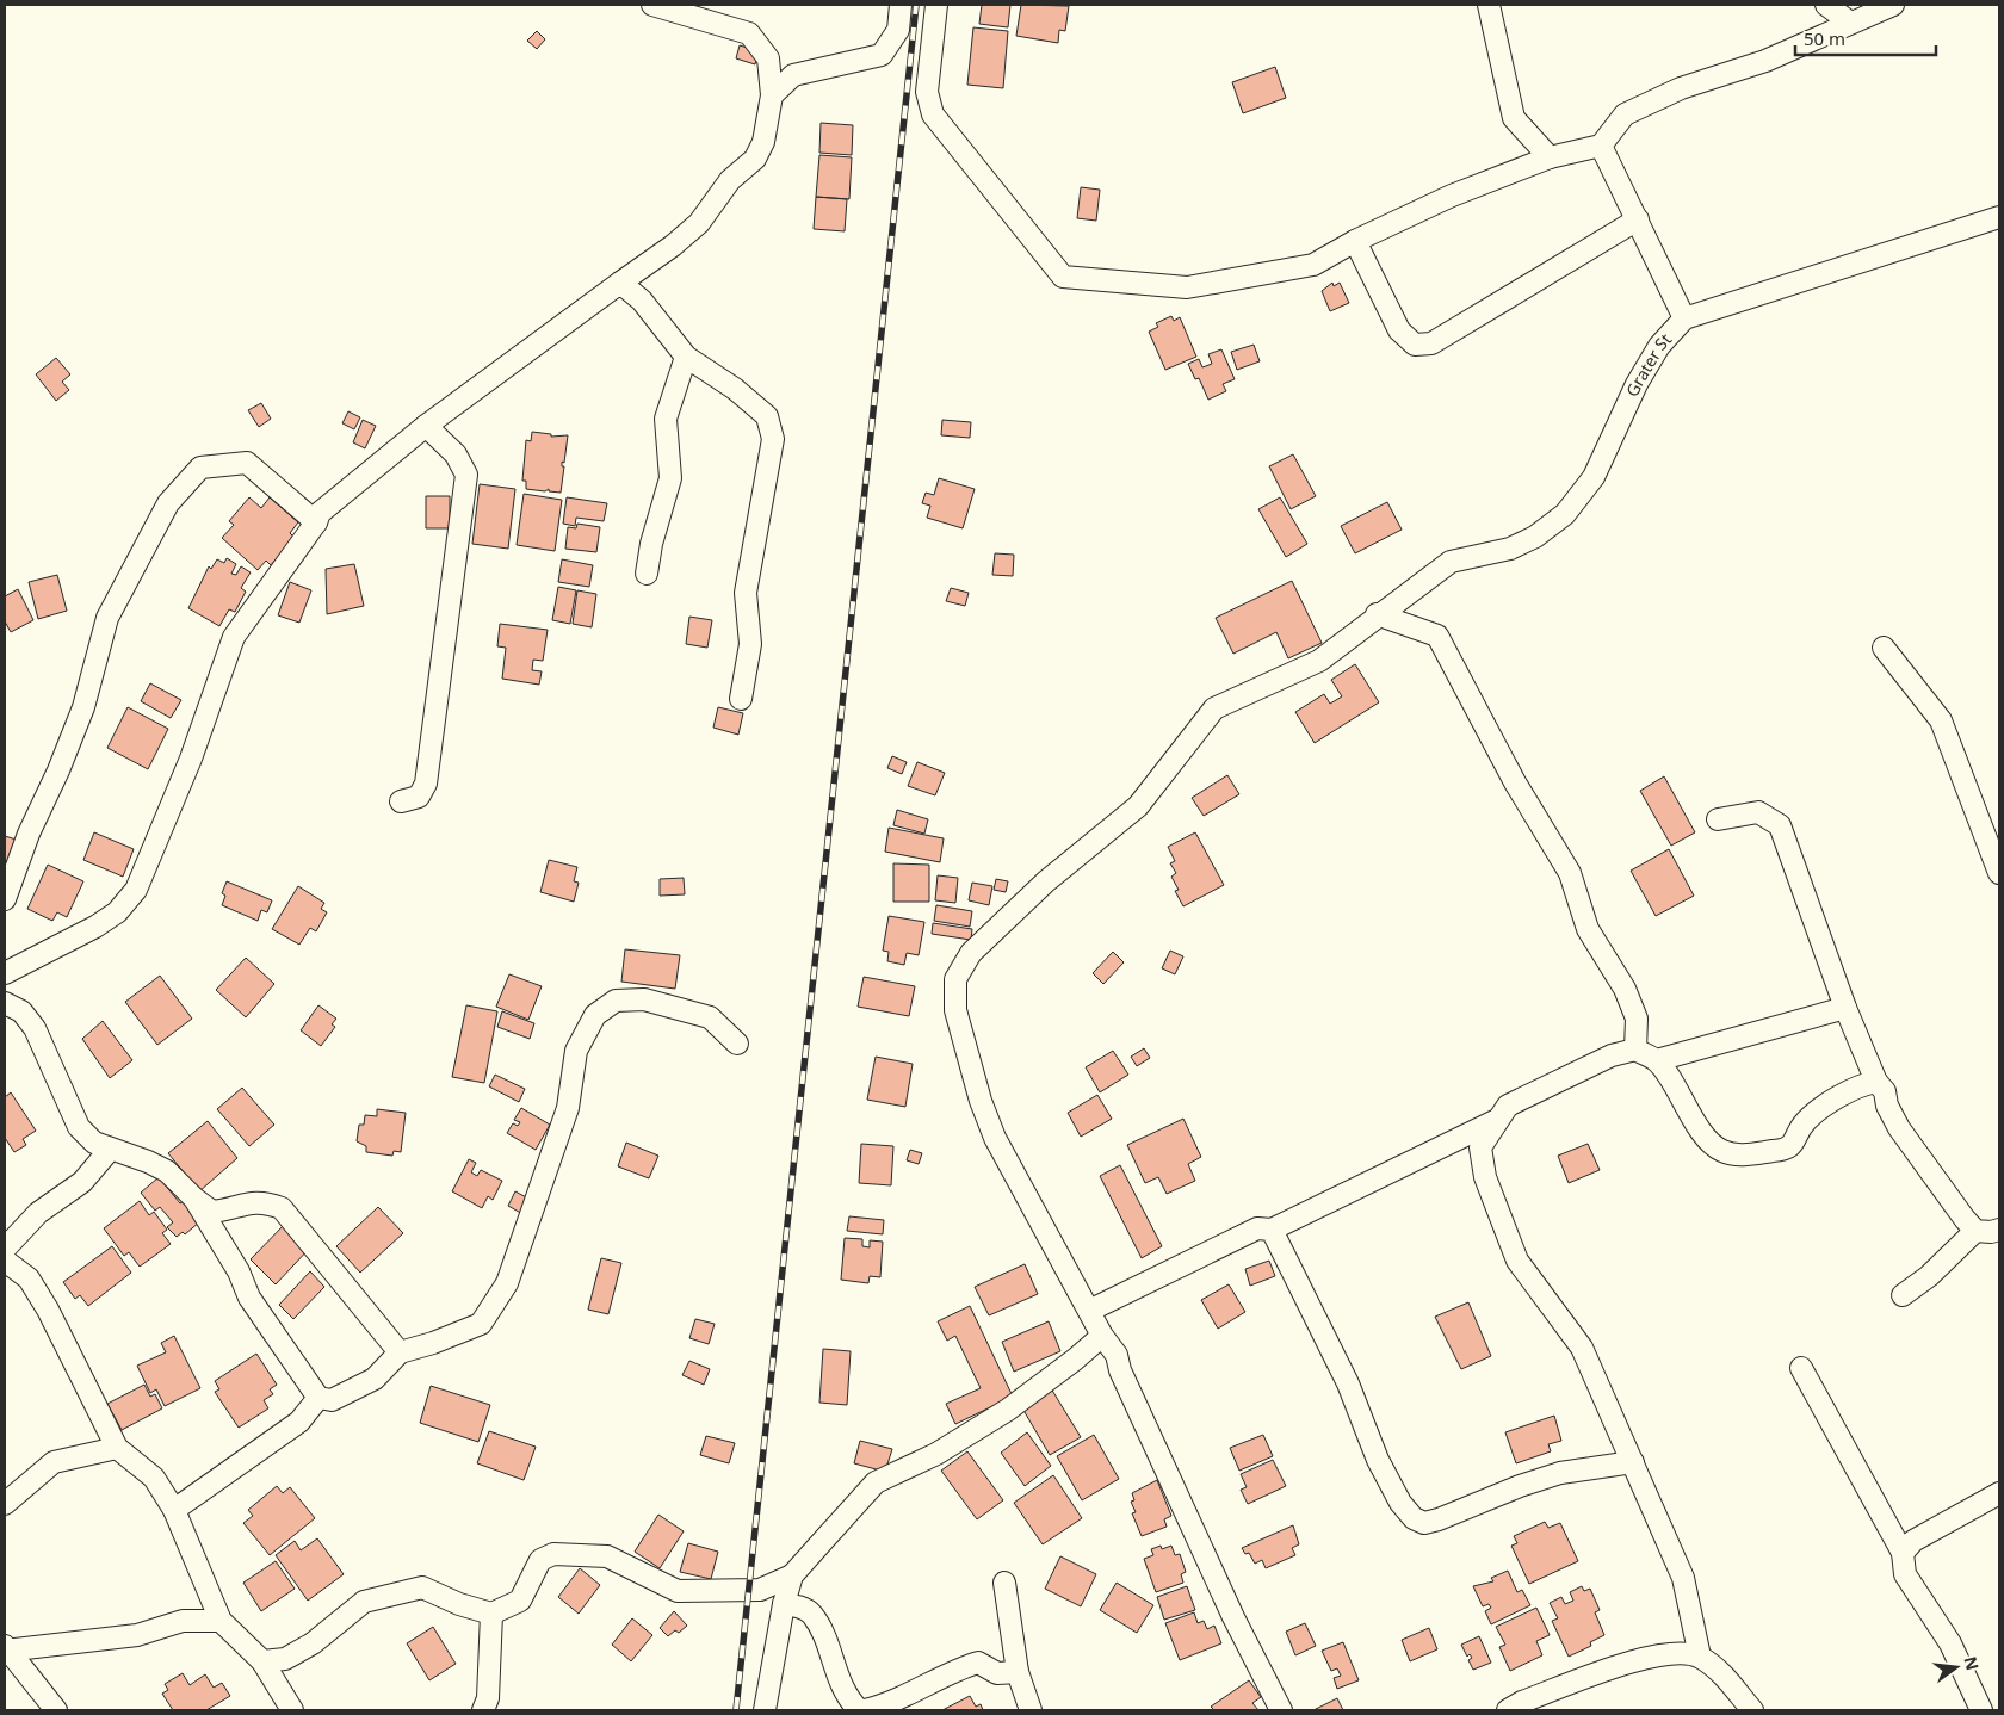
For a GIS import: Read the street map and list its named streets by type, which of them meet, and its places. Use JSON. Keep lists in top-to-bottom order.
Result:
{
  "streets": {
    "street": ["Grater St"]
  },
  "scale_bar": "50 m",
  "north": "right"
}
